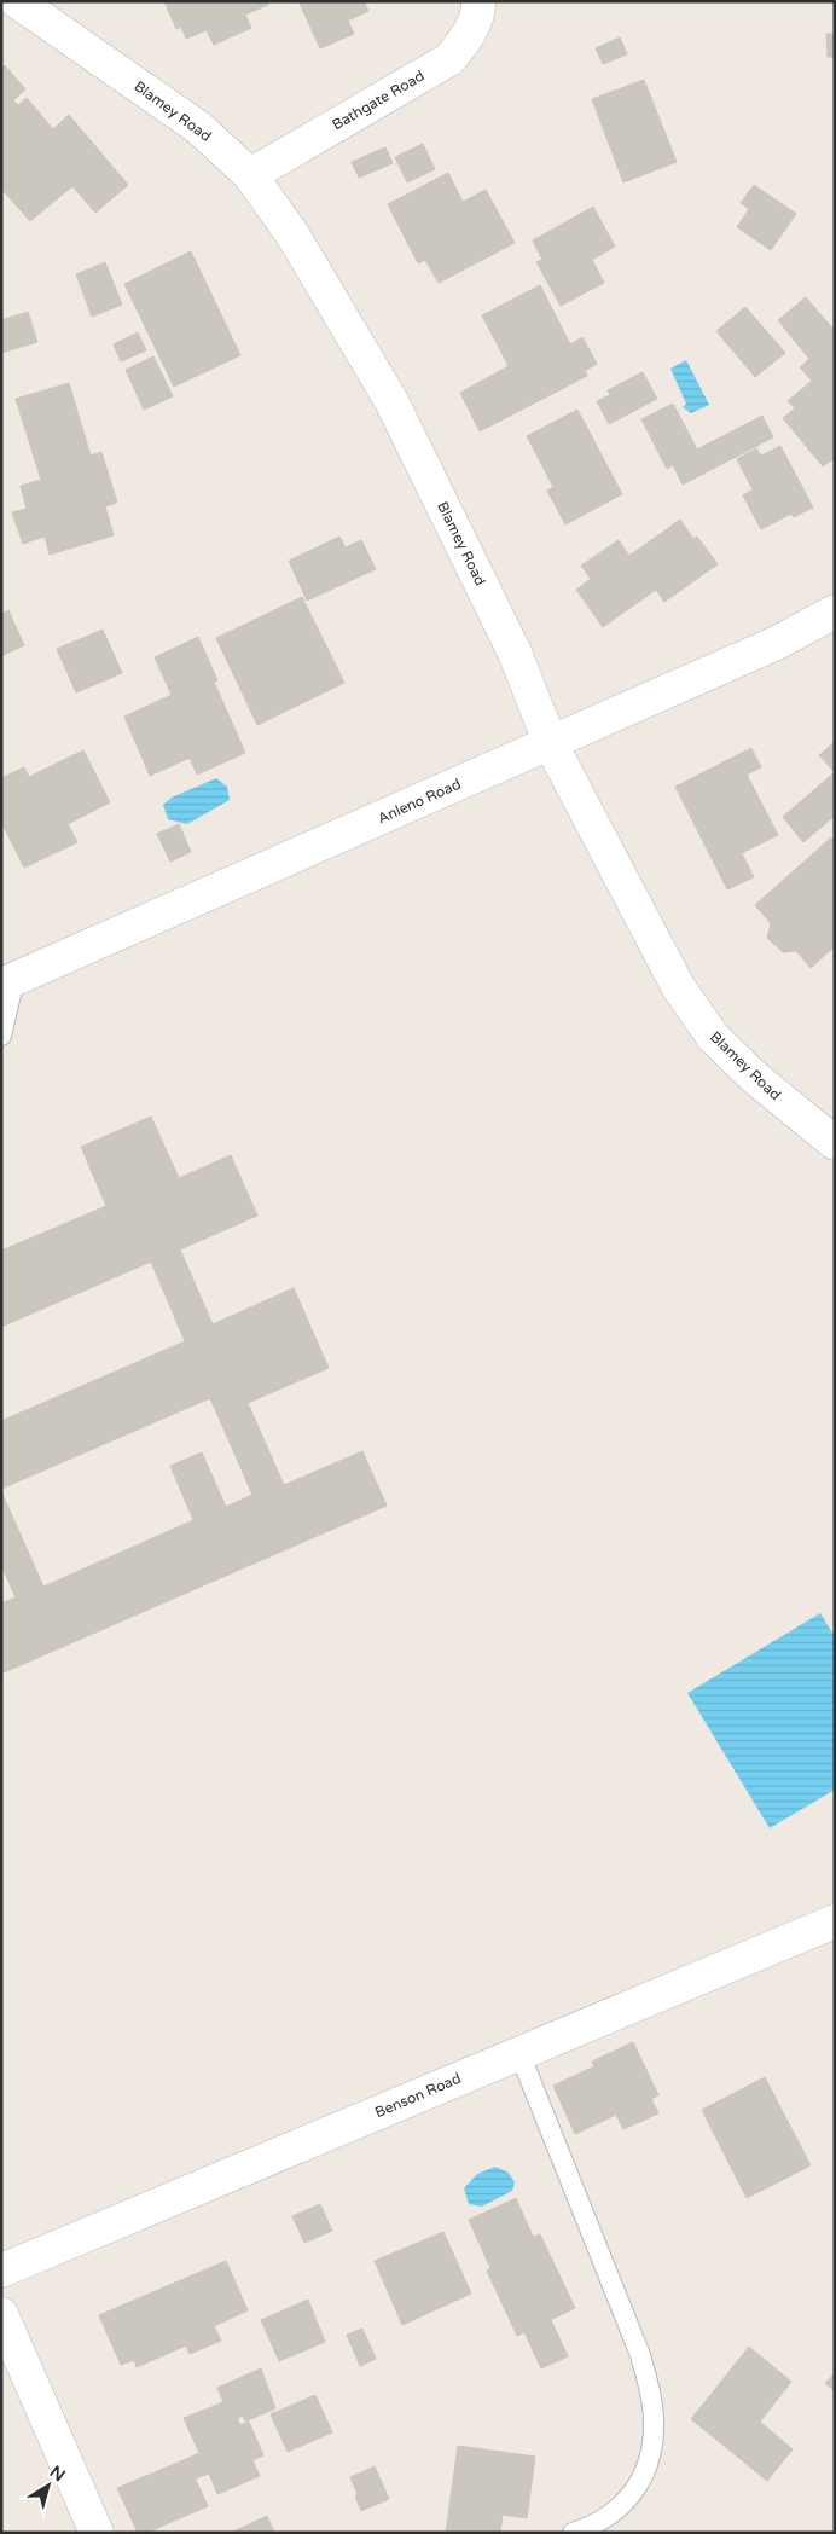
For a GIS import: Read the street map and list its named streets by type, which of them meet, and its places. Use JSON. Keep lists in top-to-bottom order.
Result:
{
  "streets": {
    "street": [
      "Bathgate Road",
      "Blamey Road",
      "Anleno Road",
      "Benson Road"
    ]
  },
  "crossings": [
    ["Bathgate Road", "Blamey Road"],
    ["Blamey Road", "Anleno Road"]
  ],
  "north": "top right"
}
